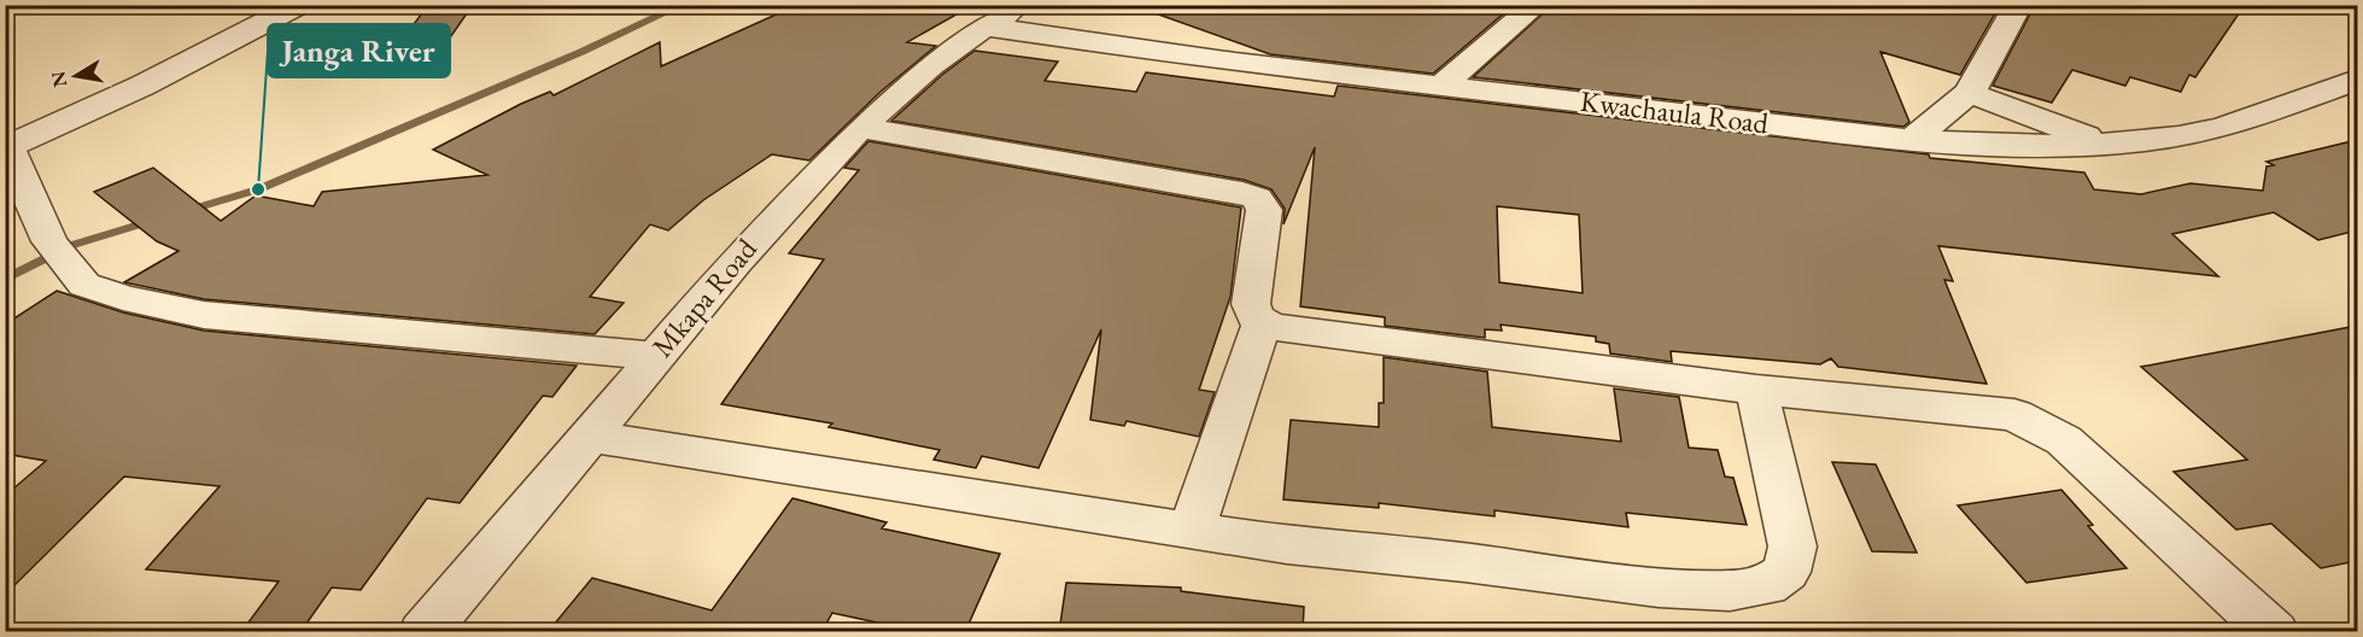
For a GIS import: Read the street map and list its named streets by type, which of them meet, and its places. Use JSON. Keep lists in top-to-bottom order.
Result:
{
  "streets": {
    "street": ["Kwachaula Road", "Mkapa Road"]
  },
  "crossings": [
    ["Kwachaula Road", "Mkapa Road"]
  ],
  "places": ["Janga River"],
  "north": "left"
}
